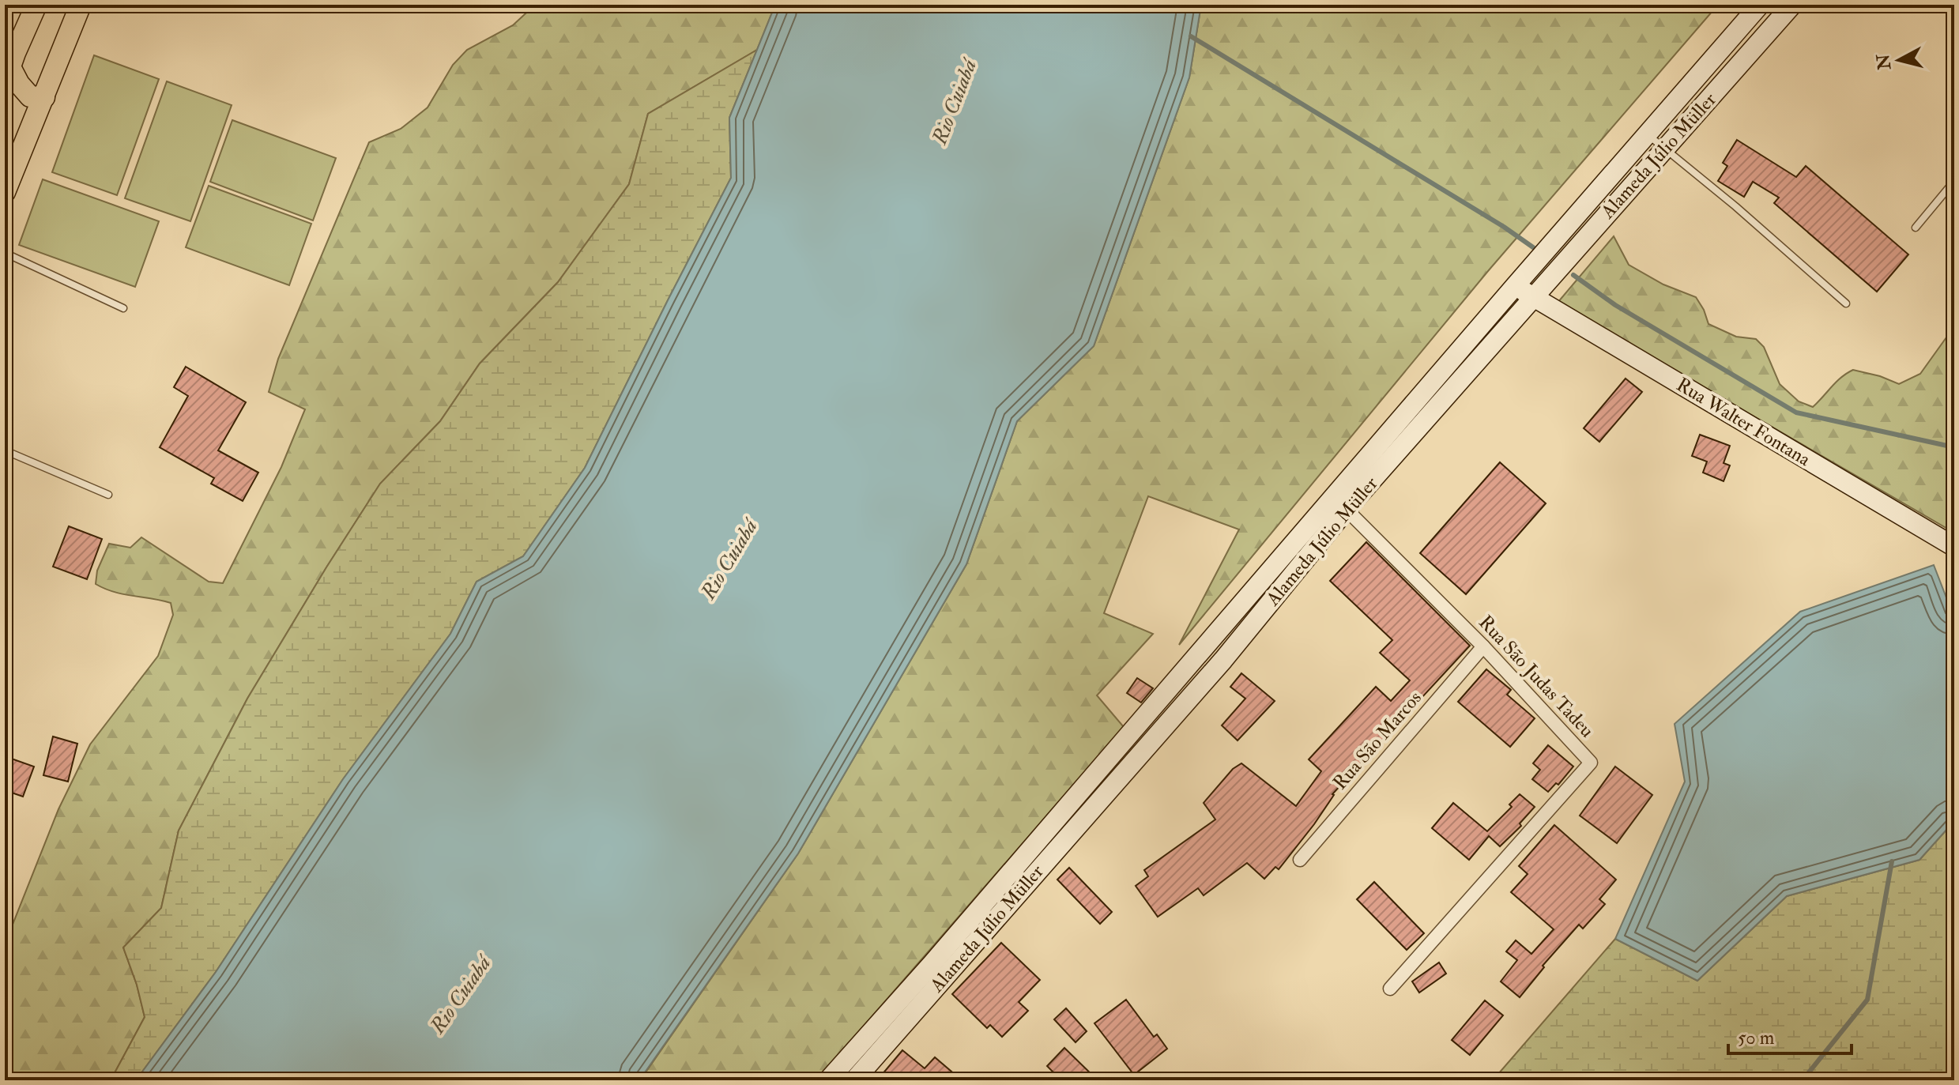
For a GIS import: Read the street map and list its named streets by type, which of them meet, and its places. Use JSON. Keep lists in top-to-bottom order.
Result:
{
  "streets": {
    "main road": ["Alameda Júlio Müller", "Rua Walter Fontana"],
    "street": ["Rua São Judas Tadeu", "Rua São Marcos"]
  },
  "crossings": [
    ["Alameda Júlio Müller", "Rua Walter Fontana"],
    ["Alameda Júlio Müller", "Rua São Judas Tadeu"],
    ["Rua São Judas Tadeu", "Rua São Marcos"]
  ],
  "water": ["Rio Cuiabá"],
  "scale_bar": "50 m",
  "north": "left"
}
